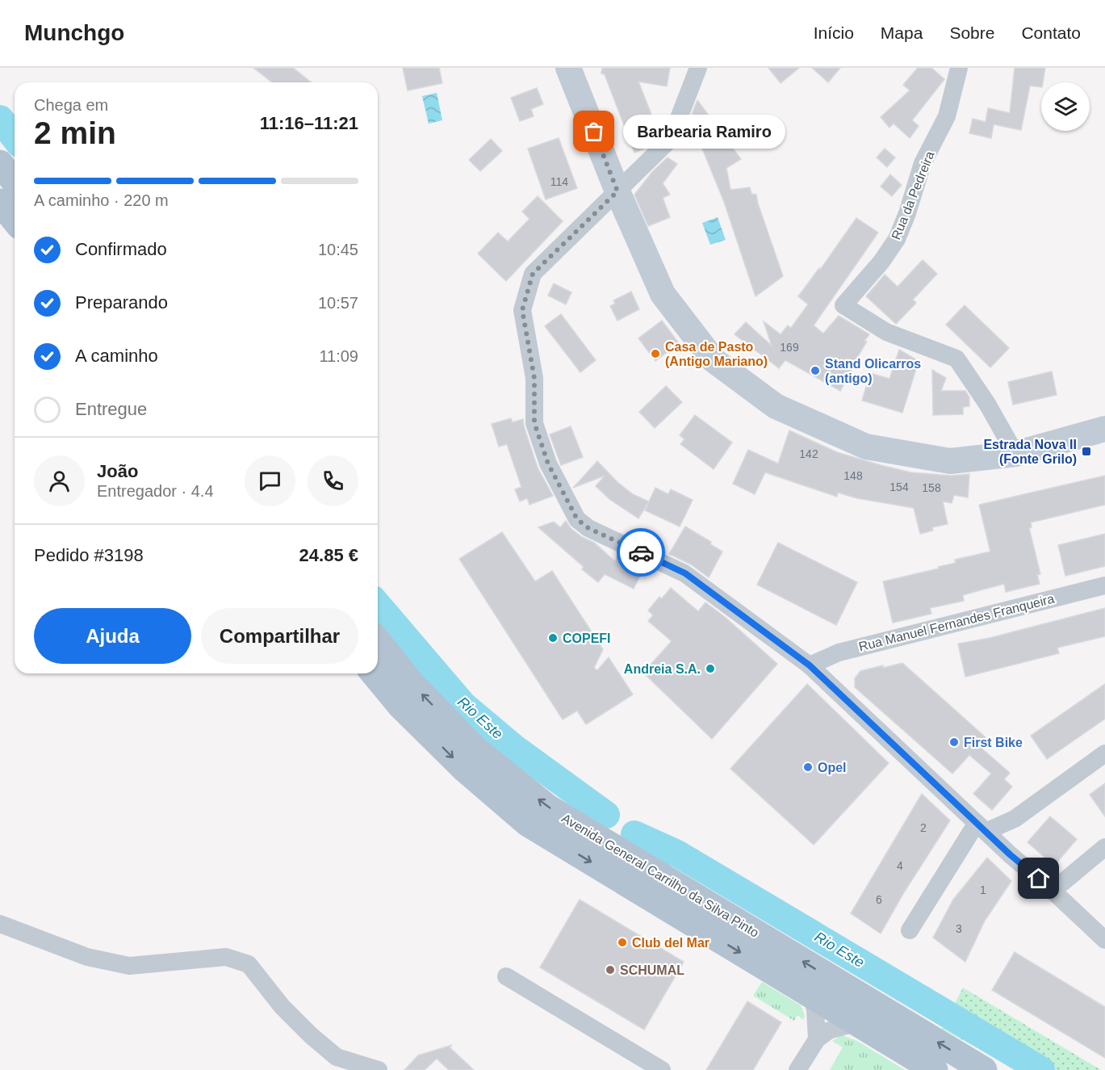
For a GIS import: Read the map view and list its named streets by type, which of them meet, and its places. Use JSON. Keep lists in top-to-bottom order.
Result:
{
  "streets": {
    "main road": ["Avenida General Carrilho da Silva Pinto"],
    "street": ["Rua da Pedreira", "Rua Manuel Fernandes Franqueira"]
  },
  "water": ["Rio Este"],
  "places": {
    "other": [
      "Barbearia Ramiro",
      "Casa de Pasto (Antigo Mariano)",
      "Stand Olicarros (antigo)",
      "COPEFI",
      "Andreia S.A.",
      "First Bike",
      "Opel",
      "Club del Mar",
      "SCHUMAL"
    ],
    "transit": ["Estrada Nova II (Fonte Grilo)"]
  },
  "house_numbers": [
    "114",
    "169",
    "142",
    "148",
    "154",
    "158",
    "2",
    "4",
    "1",
    "6",
    "3"
  ],
  "page": {
    "header": "Munchgo",
    "nav": [
      "Início",
      "Mapa",
      "Sobre",
      "Contato"
    ],
    "heading": ["2 min", "Chega em", "11:16–11:21"],
    "panel": [
      "João",
      "Entregador · 4.4",
      "Pedido #3198",
      "24.85 €"
    ],
    "bubble": "Barbearia Ramiro",
    "bar": "A caminho · 220 m",
    "list": [
      ["Confirmado", "10:45"],
      ["Preparando", "10:57"],
      ["A caminho", "11:09"],
      "Entregue"
    ],
    "buttons": ["Ajuda", "Compartilhar"]
  }
}
